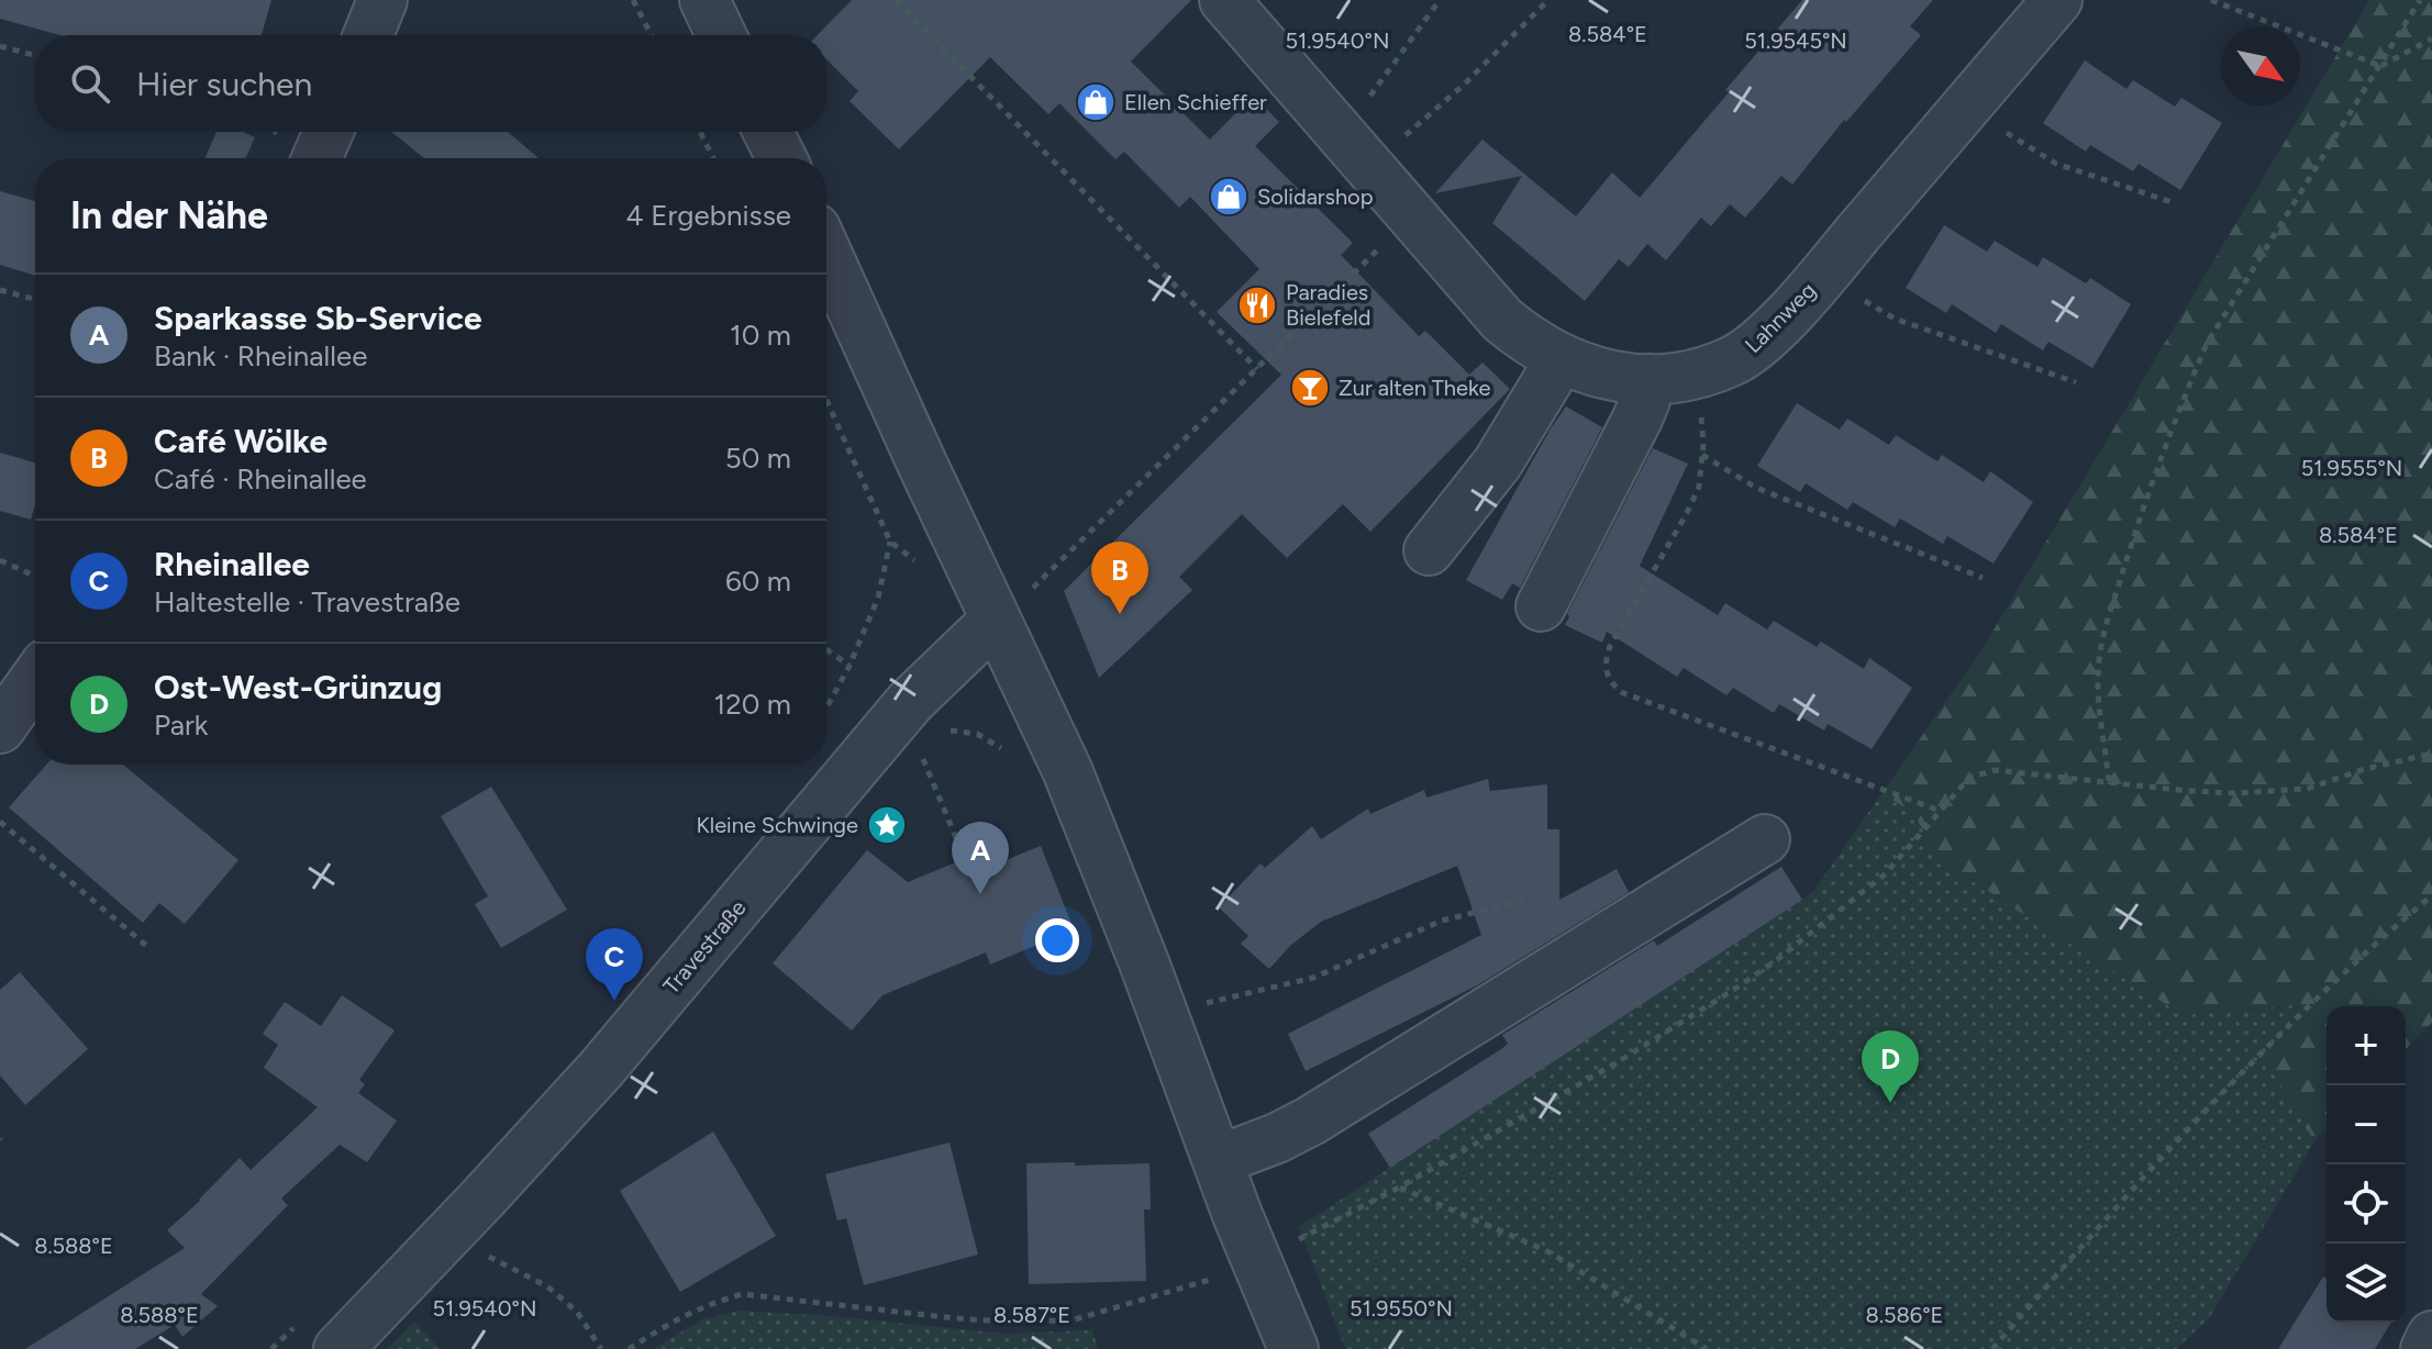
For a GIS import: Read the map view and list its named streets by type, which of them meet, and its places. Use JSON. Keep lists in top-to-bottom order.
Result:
{
  "streets": {
    "street": ["Lahnweg", "Travestraße"]
  },
  "places": {
    "shop": ["Ellen Schieffer", "Solidarshop"],
    "restaurant": ["Paradies Bielefeld"],
    "bar": ["Zur alten Theke"],
    "place": ["Kleine Schwinge"]
  },
  "north": "bottom right",
  "page": {
    "search": "Hier suchen",
    "heading": ["In der Nähe", "4 Ergebnisse"],
    "list": [
      {
        "mark": "A",
        "name": "Sparkasse Sb-Service",
        "note": "Bank · Rheinallee",
        "value": "10 m"
      },
      {
        "mark": "B",
        "name": "Café Wölke",
        "note": "Café · Rheinallee",
        "value": "50 m"
      },
      {
        "mark": "C",
        "name": "Rheinallee",
        "note": "Haltestelle · Travestraße",
        "value": "60 m"
      },
      {
        "mark": "D",
        "name": "Ost-West-Grünzug",
        "note": "Park",
        "value": "120 m"
      }
    ],
    "pins": [
      "B",
      "A",
      "C",
      "D"
    ],
    "map_buttons": ["+", "−"]
  },
  "coordinates": [
    "8.584°E",
    "51.9540°N",
    "51.9545°N",
    "51.9555°N",
    "8.588°E",
    "51.9550°N",
    "8.587°E",
    "8.586°E"
  ]
}
